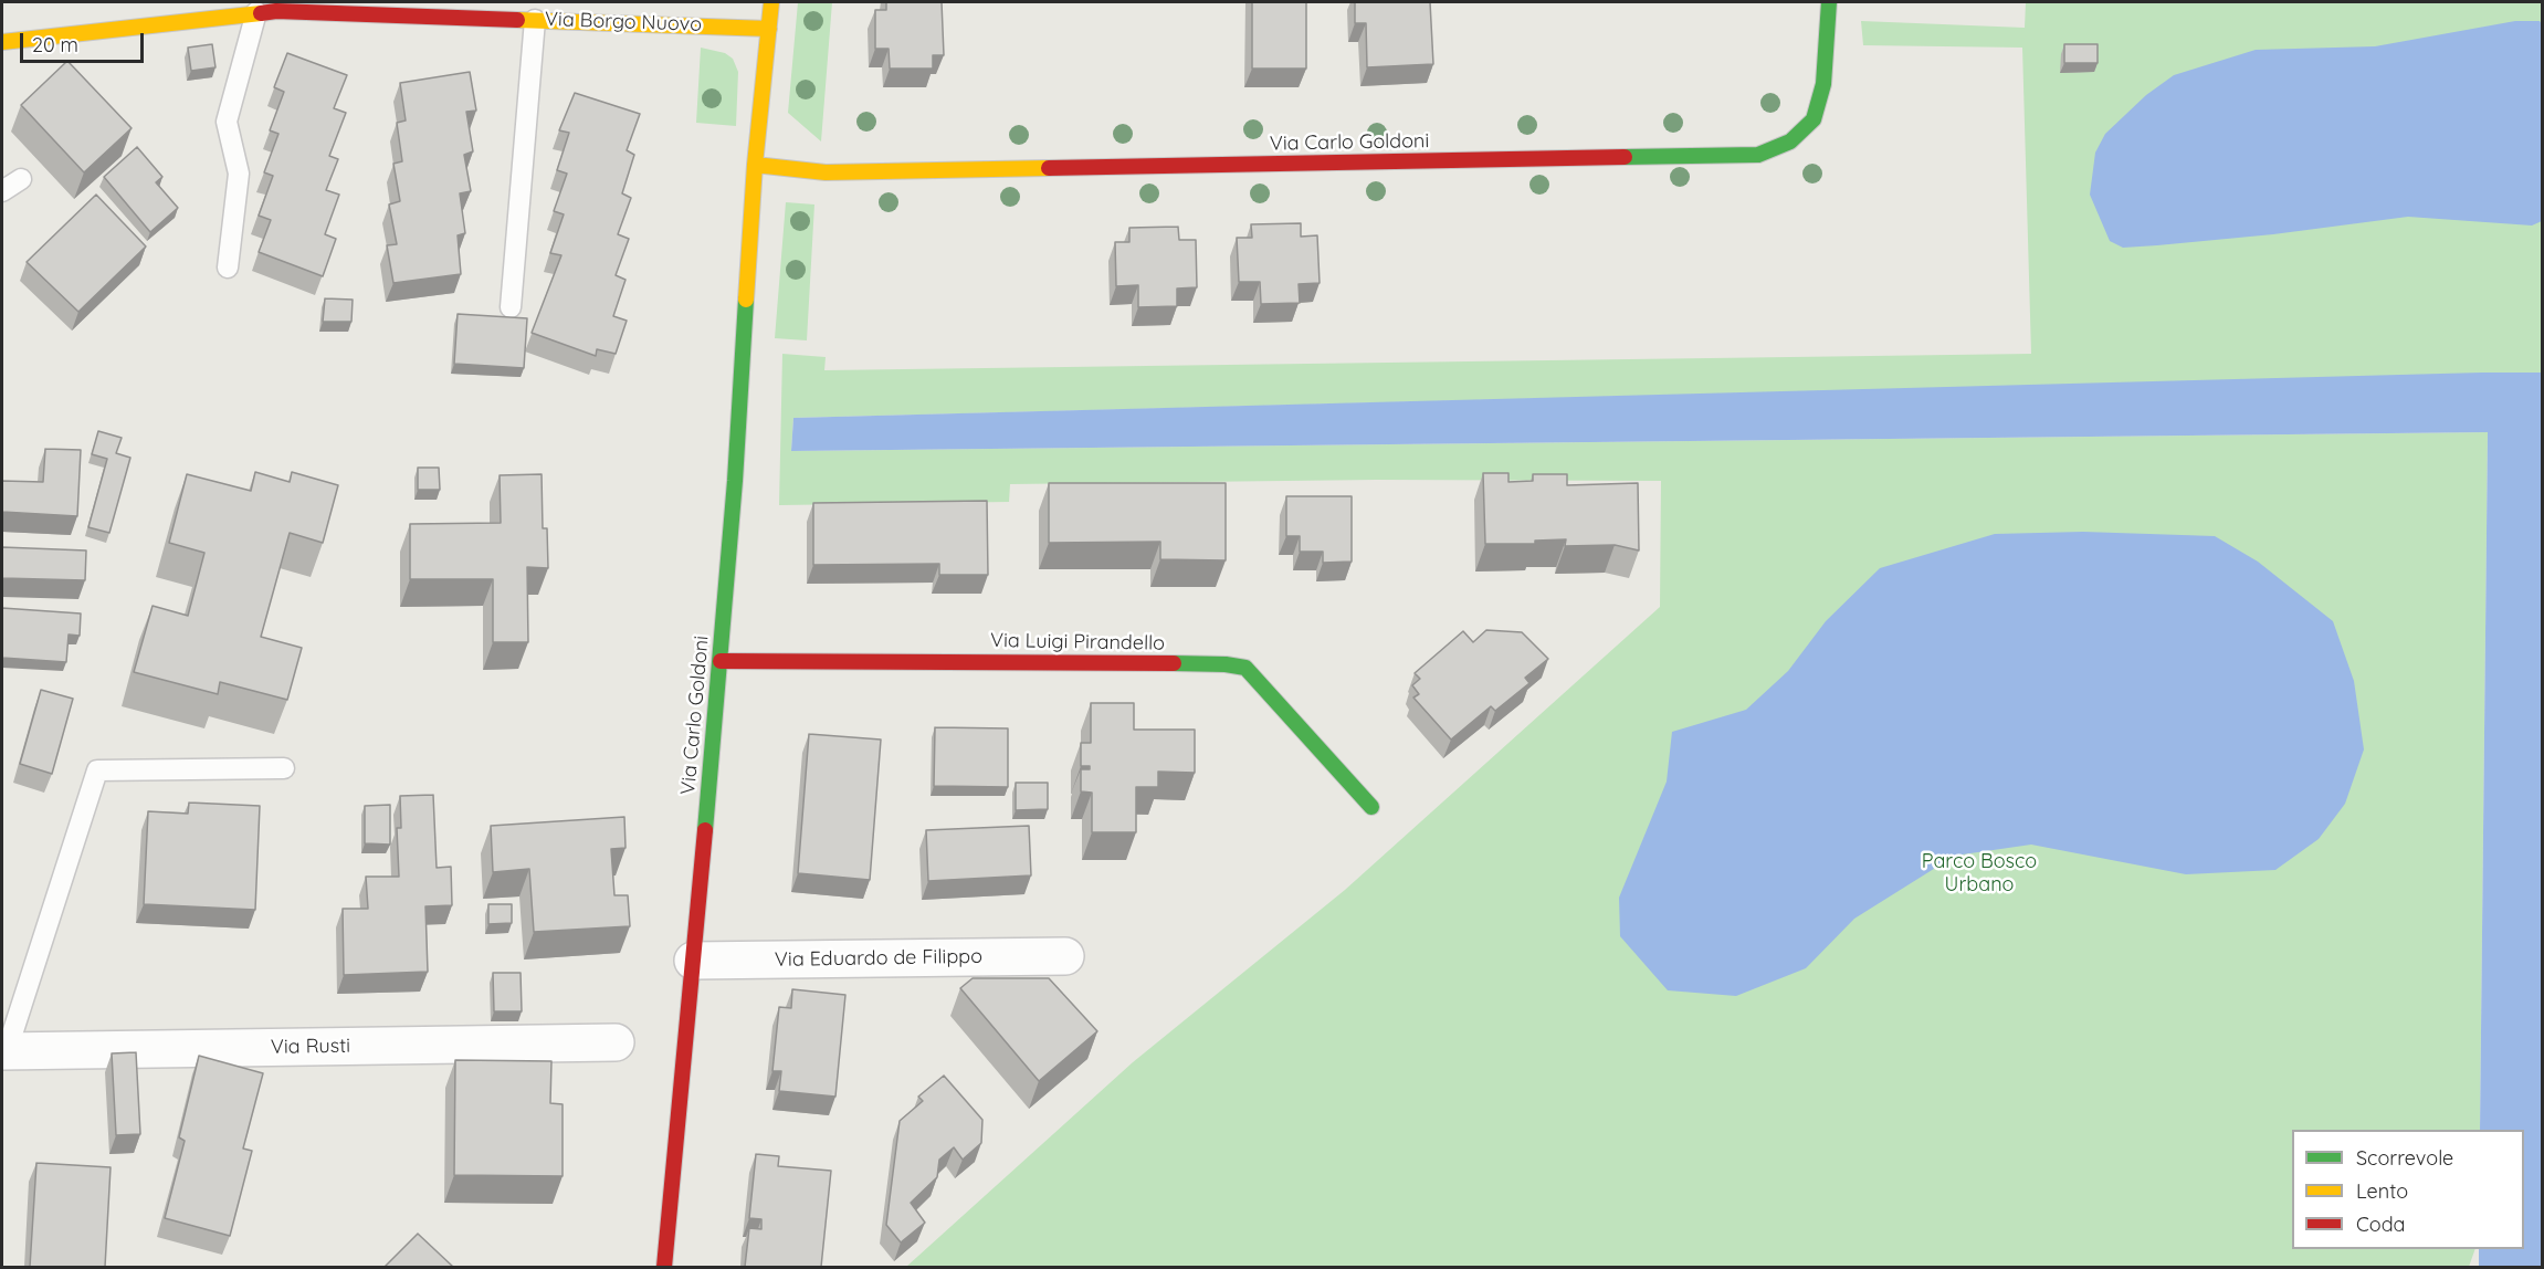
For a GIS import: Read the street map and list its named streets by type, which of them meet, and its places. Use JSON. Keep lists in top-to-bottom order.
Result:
{
  "streets": {
    "street": [
      "Via Borgo Nuovo",
      "Via Carlo Goldoni",
      "Via Luigi Pirandello",
      "Via Eduardo de Filippo",
      "Via Rusti"
    ]
  },
  "crossings": [
    ["Via Borgo Nuovo", "Via Carlo Goldoni"],
    ["Via Carlo Goldoni", "Via Luigi Pirandello"],
    ["Via Carlo Goldoni", "Via Eduardo de Filippo"]
  ],
  "parks": ["Parco Bosco Urbano"],
  "legend": ["Scorrevole", "Lento", "Coda"],
  "scale_bar": "20 m"
}
